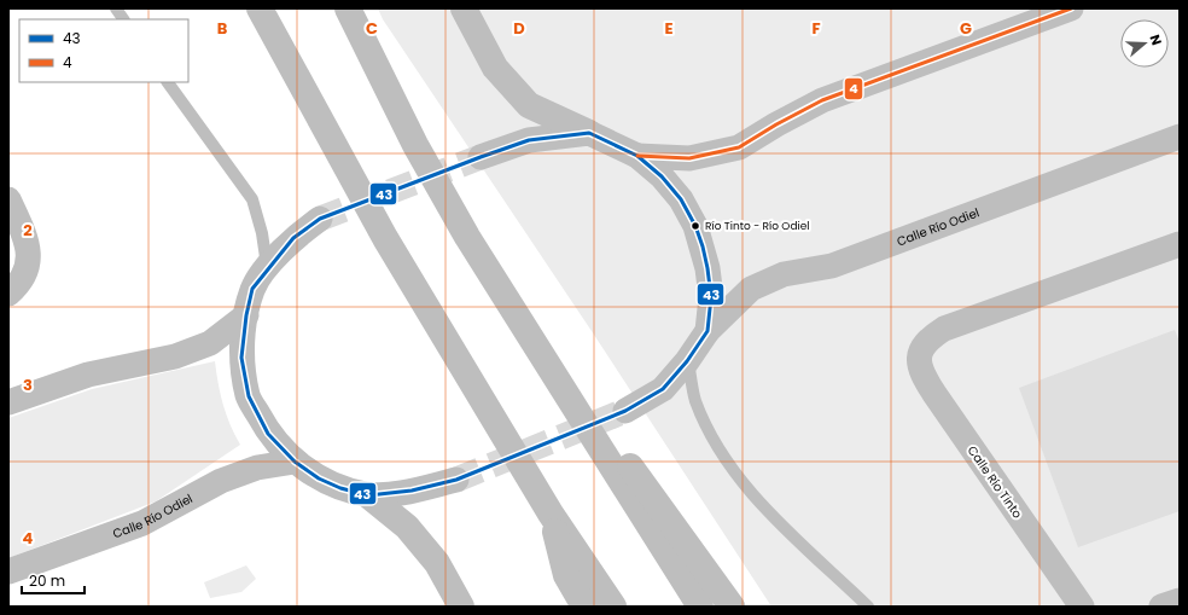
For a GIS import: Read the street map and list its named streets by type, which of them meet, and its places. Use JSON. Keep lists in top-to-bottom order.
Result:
{
  "streets": {
    "street": ["Calle Río Odiel", "Calle Río Tinto"]
  },
  "places": ["Río Tinto - Río Odiel"],
  "lines": ["transit line 4", "transit line 43"],
  "legend": ["43", "4"],
  "scale_bar": "20 m",
  "north": "right",
  "grid": {
    "columns": [
      "B",
      "C",
      "D",
      "E",
      "F",
      "G"
    ],
    "rows": ["2", "3", "4"]
  }
}
